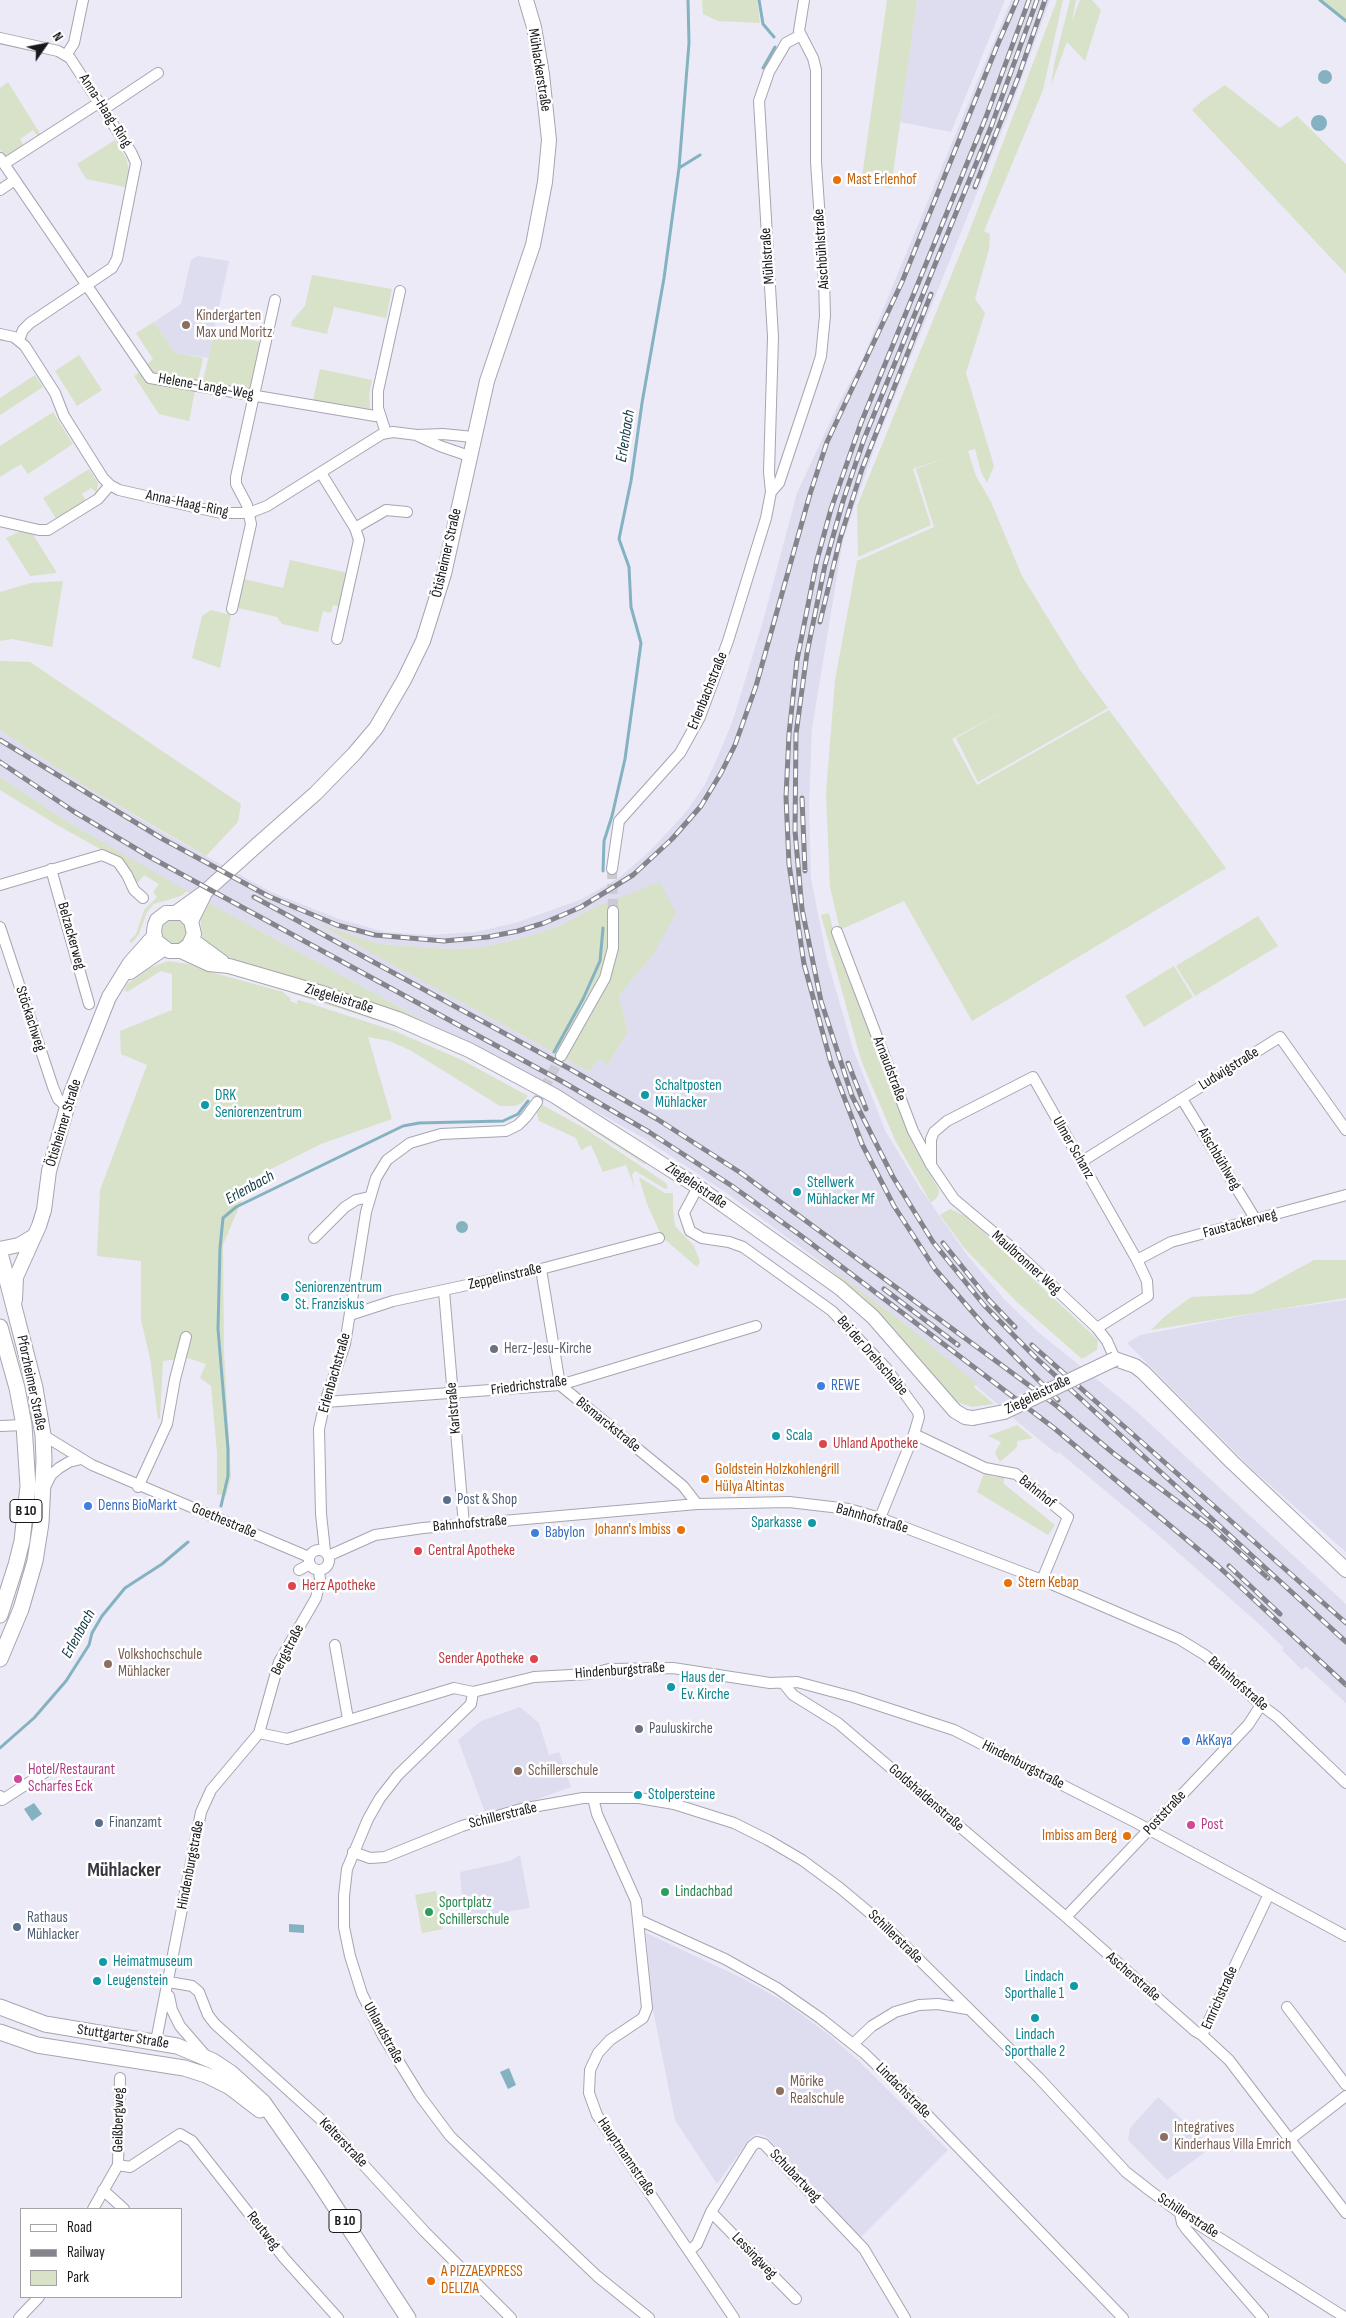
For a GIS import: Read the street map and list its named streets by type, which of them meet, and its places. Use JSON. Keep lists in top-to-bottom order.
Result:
{
  "streets": {
    "main road": [
      "Mühlackerstraße",
      "Ötisheimer Straße",
      "Ziegeleistraße",
      "Pforzheimer Straße",
      "B 10",
      "Goethestraße",
      "Hindenburgstraße",
      "Stuttgarter Straße"
    ],
    "street": [
      "Anna-Haag-Ring",
      "Aischbühlstraße",
      "Mühlstraße",
      "Helene-Lange-Weg",
      "Erlenbachstraße",
      "Belzackerweg",
      "Stöckachweg",
      "Arnaudstraße",
      "Ludwigstraße",
      "Ulmer Schanz",
      "Aischbühlweg",
      "Faustackerweg",
      "Maulbronner Weg",
      "Zeppelinstraße",
      "Bei der Drehscheibe",
      "Friedrichstraße",
      "Karlstraße",
      "Bismarckstraße",
      "Bahnhof",
      "Bahnhofstraße",
      "Bergstraße",
      "Goldshaldenstraße",
      "Poststraße",
      "Schillerstraße",
      "Ascherstraße",
      "Emrichstraße",
      "Uhlandstraße",
      "Lindachstraße",
      "Geißbergweg",
      "Kelterstraße",
      "Hauptmannstraße",
      "Schubartweg",
      "Reutweg",
      "Lessingweg"
    ]
  },
  "crossings": [
    ["Mühlackerstraße", "Ötisheimer Straße"],
    ["Anna-Haag-Ring", "Helene-Lange-Weg"],
    ["Aischbühlstraße", "Mühlstraße"],
    ["Aischbühlstraße", "Erlenbachstraße"],
    ["Mühlstraße", "Erlenbachstraße"],
    ["Ötisheimer Straße", "Ziegeleistraße"],
    ["Ötisheimer Straße", "Stöckachweg"],
    ["Ötisheimer Straße", "Pforzheimer Straße"],
    ["Erlenbachstraße", "Zeppelinstraße"],
    ["Erlenbachstraße", "Friedrichstraße"],
    ["Erlenbachstraße", "Bahnhofstraße"],
    ["Ziegeleistraße", "Bei der Drehscheibe"],
    ["Arnaudstraße", "Ulmer Schanz"],
    ["Arnaudstraße", "Maulbronner Weg"],
    ["Ludwigstraße", "Ulmer Schanz"],
    ["Ludwigstraße", "Aischbühlweg"],
    ["Ulmer Schanz", "Faustackerweg"],
    ["Ulmer Schanz", "Maulbronner Weg"],
    ["Aischbühlweg", "Faustackerweg"],
    ["Zeppelinstraße", "Karlstraße"],
    ["Bei der Drehscheibe", "Bahnhof"],
    ["Bei der Drehscheibe", "Bahnhofstraße"],
    ["Pforzheimer Straße", "Goethestraße"],
    ["Friedrichstraße", "Karlstraße"],
    ["Friedrichstraße", "Bismarckstraße"],
    ["Karlstraße", "Bahnhofstraße"],
    ["Bismarckstraße", "Bahnhofstraße"],
    ["Bahnhof", "Bahnhofstraße"],
    ["Bahnhofstraße", "Goethestraße"],
    ["Bahnhofstraße", "Bergstraße"],
    ["Bahnhofstraße", "Poststraße"],
    ["Goethestraße", "Bergstraße"],
    ["Bergstraße", "Hindenburgstraße"],
    ["Hindenburgstraße", "Goldshaldenstraße"],
    ["Hindenburgstraße", "Poststraße"],
    ["Hindenburgstraße", "Emrichstraße"],
    ["Hindenburgstraße", "Uhlandstraße"],
    ["Hindenburgstraße", "Stuttgarter Straße"],
    ["Hindenburgstraße", "Kelterstraße"],
    ["Goldshaldenstraße", "Poststraße"],
    ["Goldshaldenstraße", "Ascherstraße"],
    ["Poststraße", "Ascherstraße"],
    ["Schillerstraße", "Uhlandstraße"],
    ["Schillerstraße", "Hauptmannstraße"],
    ["Ascherstraße", "Emrichstraße"],
    ["Lindachstraße", "Hauptmannstraße"],
    ["Geißbergweg", "Reutweg"],
    ["Hauptmannstraße", "Schubartweg"],
    ["Schubartweg", "Lessingweg"]
  ],
  "districts": ["Mühlacker"],
  "water": ["Erlenbach"],
  "places": [
    "Mast Erlenhof",
    "Kindergarten Max und Moritz",
    "Schaltposten Mühlacker",
    "DRK Seniorenzentrum",
    "Stellwerk Mühlacker Mf",
    "Seniorenzentrum St. Franziskus",
    "Herz-Jesu-Kirche",
    "REWE",
    "Scala",
    "Uhland Apotheke",
    "Goldstein Holzkohlengrill Hülya Altintas",
    "Post & Shop",
    "Denns BioMarkt",
    "Sparkasse",
    "Johann's Imbiss",
    "Babylon",
    "Central Apotheke",
    "Stern Kebap",
    "Herz Apotheke",
    "Sender Apotheke",
    "Volkshochschule Mühlacker",
    "Haus der Ev. Kirche",
    "Pauluskirche",
    "AkKaya",
    "Schillerschule",
    "Hotel/Restaurant Scharfes Eck",
    "Stolpersteine",
    "Finanzamt",
    "Post",
    "Imbiss am Berg",
    "Lindachbad",
    "Sportplatz Schillerschule",
    "Rathaus Mühlacker",
    "Heimatmuseum",
    "Leugenstein",
    "Lindach Sporthalle 1",
    "Lindach Sporthalle 2",
    "Mörike Realschule",
    "Integratives Kinderhaus Villa Emrich",
    "A PIZZAEXPRESS DELIZIA"
  ],
  "legend": ["Road", "Railway", "Park"],
  "north": "top right"
}
